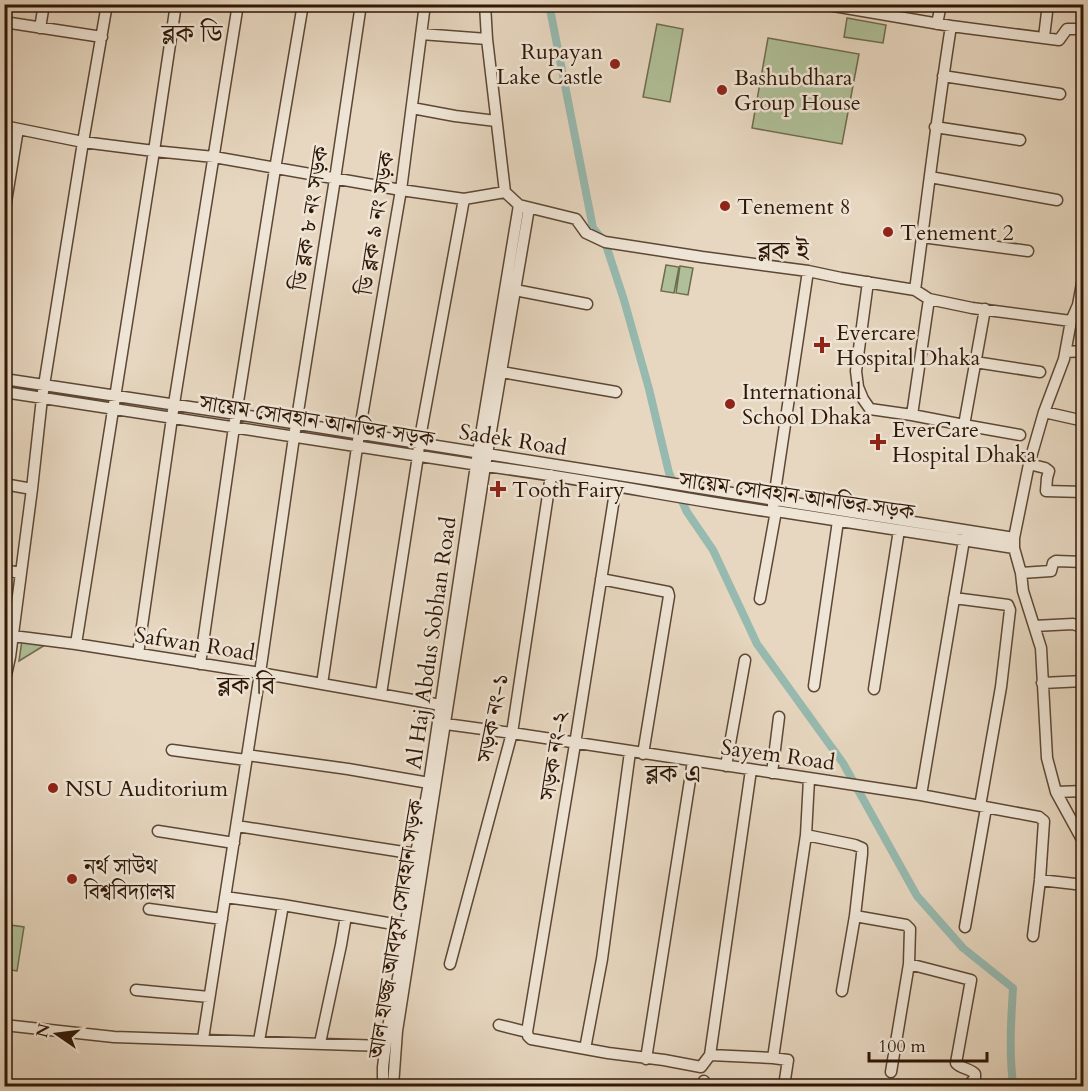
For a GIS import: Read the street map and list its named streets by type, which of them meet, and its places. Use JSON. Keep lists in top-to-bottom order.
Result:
{
  "streets": {
    "street": [
      "ডি ব্লক ৮ নং সড়ক",
      "ডি ব্লক ৯ নং সড়ক",
      "সায়েম সোবহান আনভির সড়ক",
      "Sadek Road",
      "Safwan Road",
      "Al Haj Abdus Sobhan Road",
      "সড়ক নং-১",
      "Sayem Road",
      "সড়ক নং-২",
      "আল হাজ্জ আবদুস সোবহান সড়ক"
    ]
  },
  "crossings": [
    ["ডি ব্লক ৮ নং সড়ক", "সায়েম সোবহান আনভির সড়ক"],
    ["ডি ব্লক ৮ নং সড়ক", "Sadek Road"],
    ["ডি ব্লক ৮ নং সড়ক", "Safwan Road"],
    ["ডি ব্লক ৯ নং সড়ক", "সায়েম সোবহান আনভির সড়ক"],
    ["ডি ব্লক ৯ নং সড়ক", "Sadek Road"],
    ["ডি ব্লক ৯ নং সড়ক", "Safwan Road"],
    ["সায়েম সোবহান আনভির সড়ক", "Sadek Road"],
    ["সায়েম সোবহান আনভির সড়ক", "Al Haj Abdus Sobhan Road"],
    ["সায়েম সোবহান আনভির সড়ক", "সড়ক নং-১"],
    ["সায়েম সোবহান আনভির সড়ক", "সড়ক নং-২"],
    ["সায়েম সোবহান আনভির সড়ক", "আল হাজ্জ আবদুস সোবহান সড়ক"],
    ["Sadek Road", "Al Haj Abdus Sobhan Road"],
    ["Safwan Road", "Al Haj Abdus Sobhan Road"],
    ["Al Haj Abdus Sobhan Road", "আল হাজ্জ আবদুস সোবহান সড়ক"],
    ["সড়ক নং-১", "Sayem Road"],
    ["Sayem Road", "সড়ক নং-২"],
    ["Sayem Road", "আল হাজ্জ আবদুস সোবহান সড়ক"]
  ],
  "districts": [
    "ব্লক ডি",
    "ব্লক ই",
    "ব্লক বি",
    "ব্লক এ"
  ],
  "places": {
    "other": [
      "Rupayan Lake Castle",
      "Bashubdhara Group House",
      "Tenement 8",
      "Tenement 2",
      "International School Dhaka",
      "NSU Auditorium",
      "নর্থ সাউথ বিশ্ববিদ্যালয়"
    ],
    "health": ["Evercare Hospital Dhaka", "EverCare Hospital Dhaka", "Tooth Fairy"]
  },
  "scale_bar": "100 m",
  "north": "left"
}
